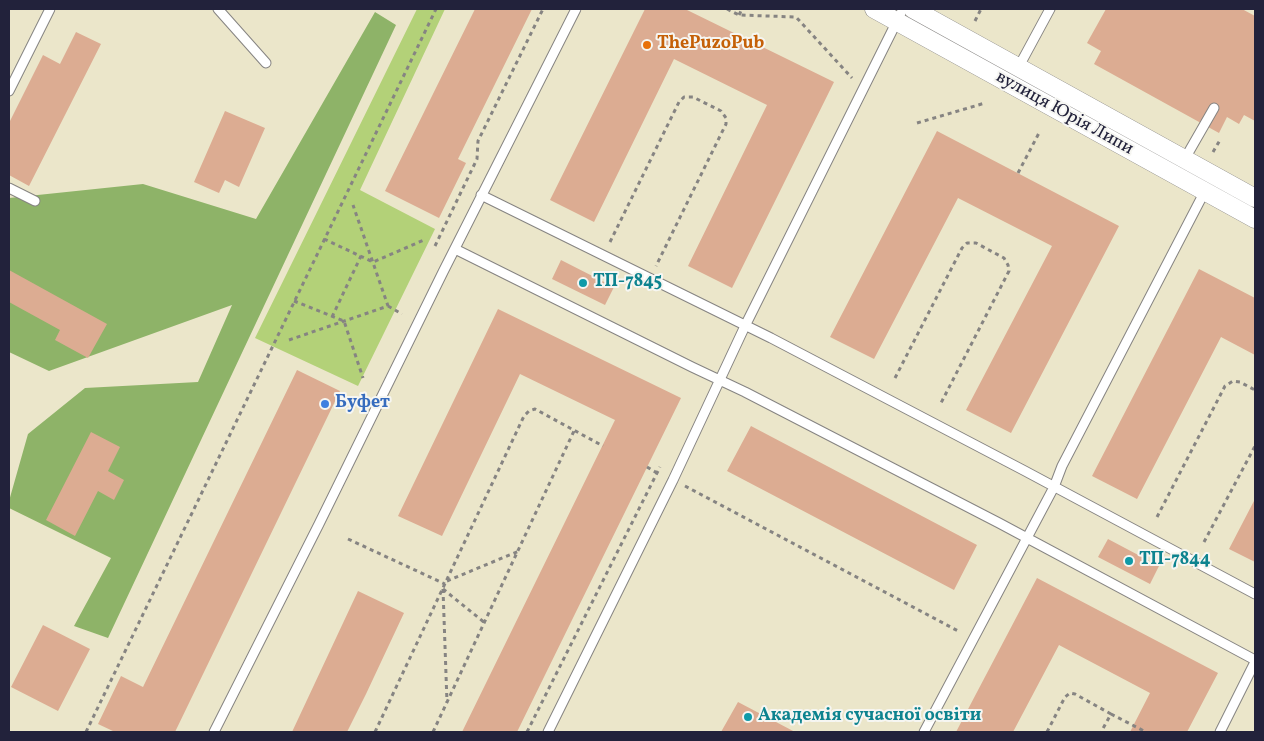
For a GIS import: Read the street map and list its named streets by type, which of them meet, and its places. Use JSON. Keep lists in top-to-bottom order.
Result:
{
  "streets": {
    "street": ["вулиця Юрія Липи"]
  },
  "places": [
    "ThePuzoPub",
    "ТП-7845",
    "Буфет",
    "ТП-7844",
    "Академія сучасної освіти"
  ]
}
